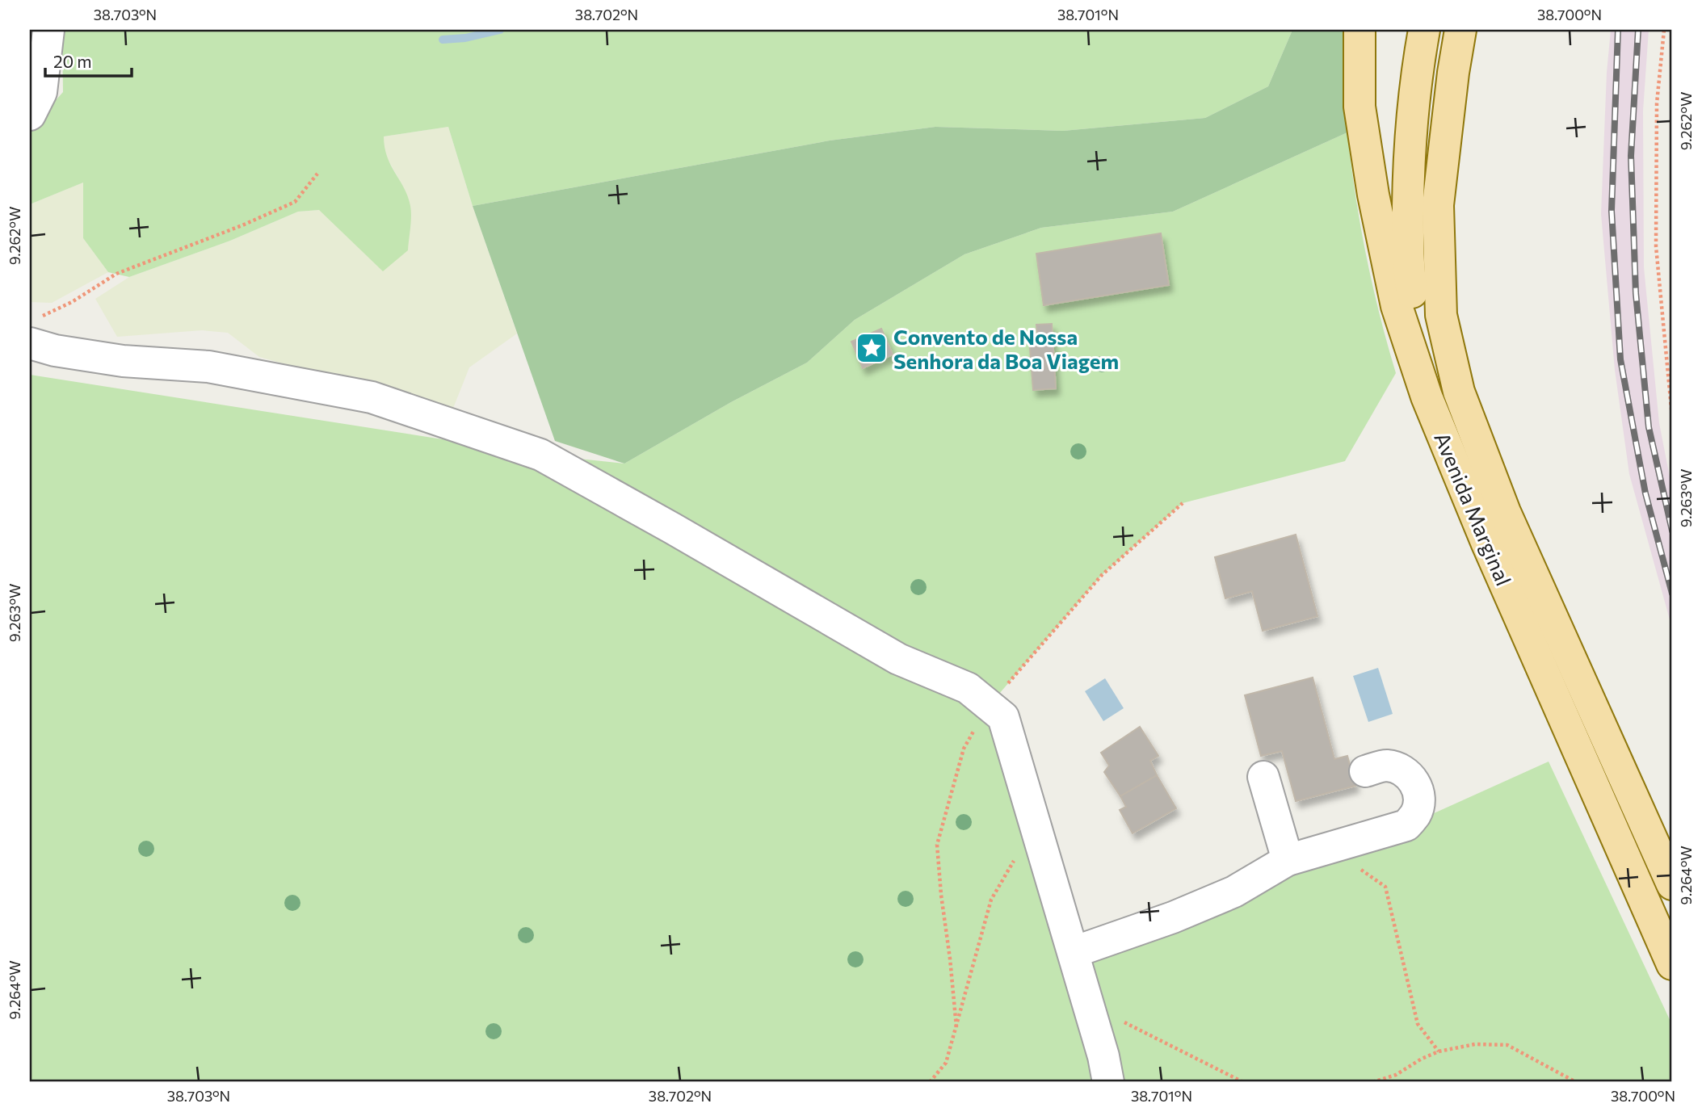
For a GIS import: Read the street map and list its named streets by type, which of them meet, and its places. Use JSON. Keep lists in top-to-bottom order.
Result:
{
  "streets": {
    "main road": ["Avenida Marginal"]
  },
  "places": {
    "place": ["Convento de Nossa Senhora da Boa Viagem"]
  },
  "scale_bar": "20 m",
  "coordinates": [
    "38.703°N",
    "38.702°N",
    "38.701°N",
    "38.700°N",
    "9.262°W",
    "9.263°W",
    "9.264°W"
  ]
}
